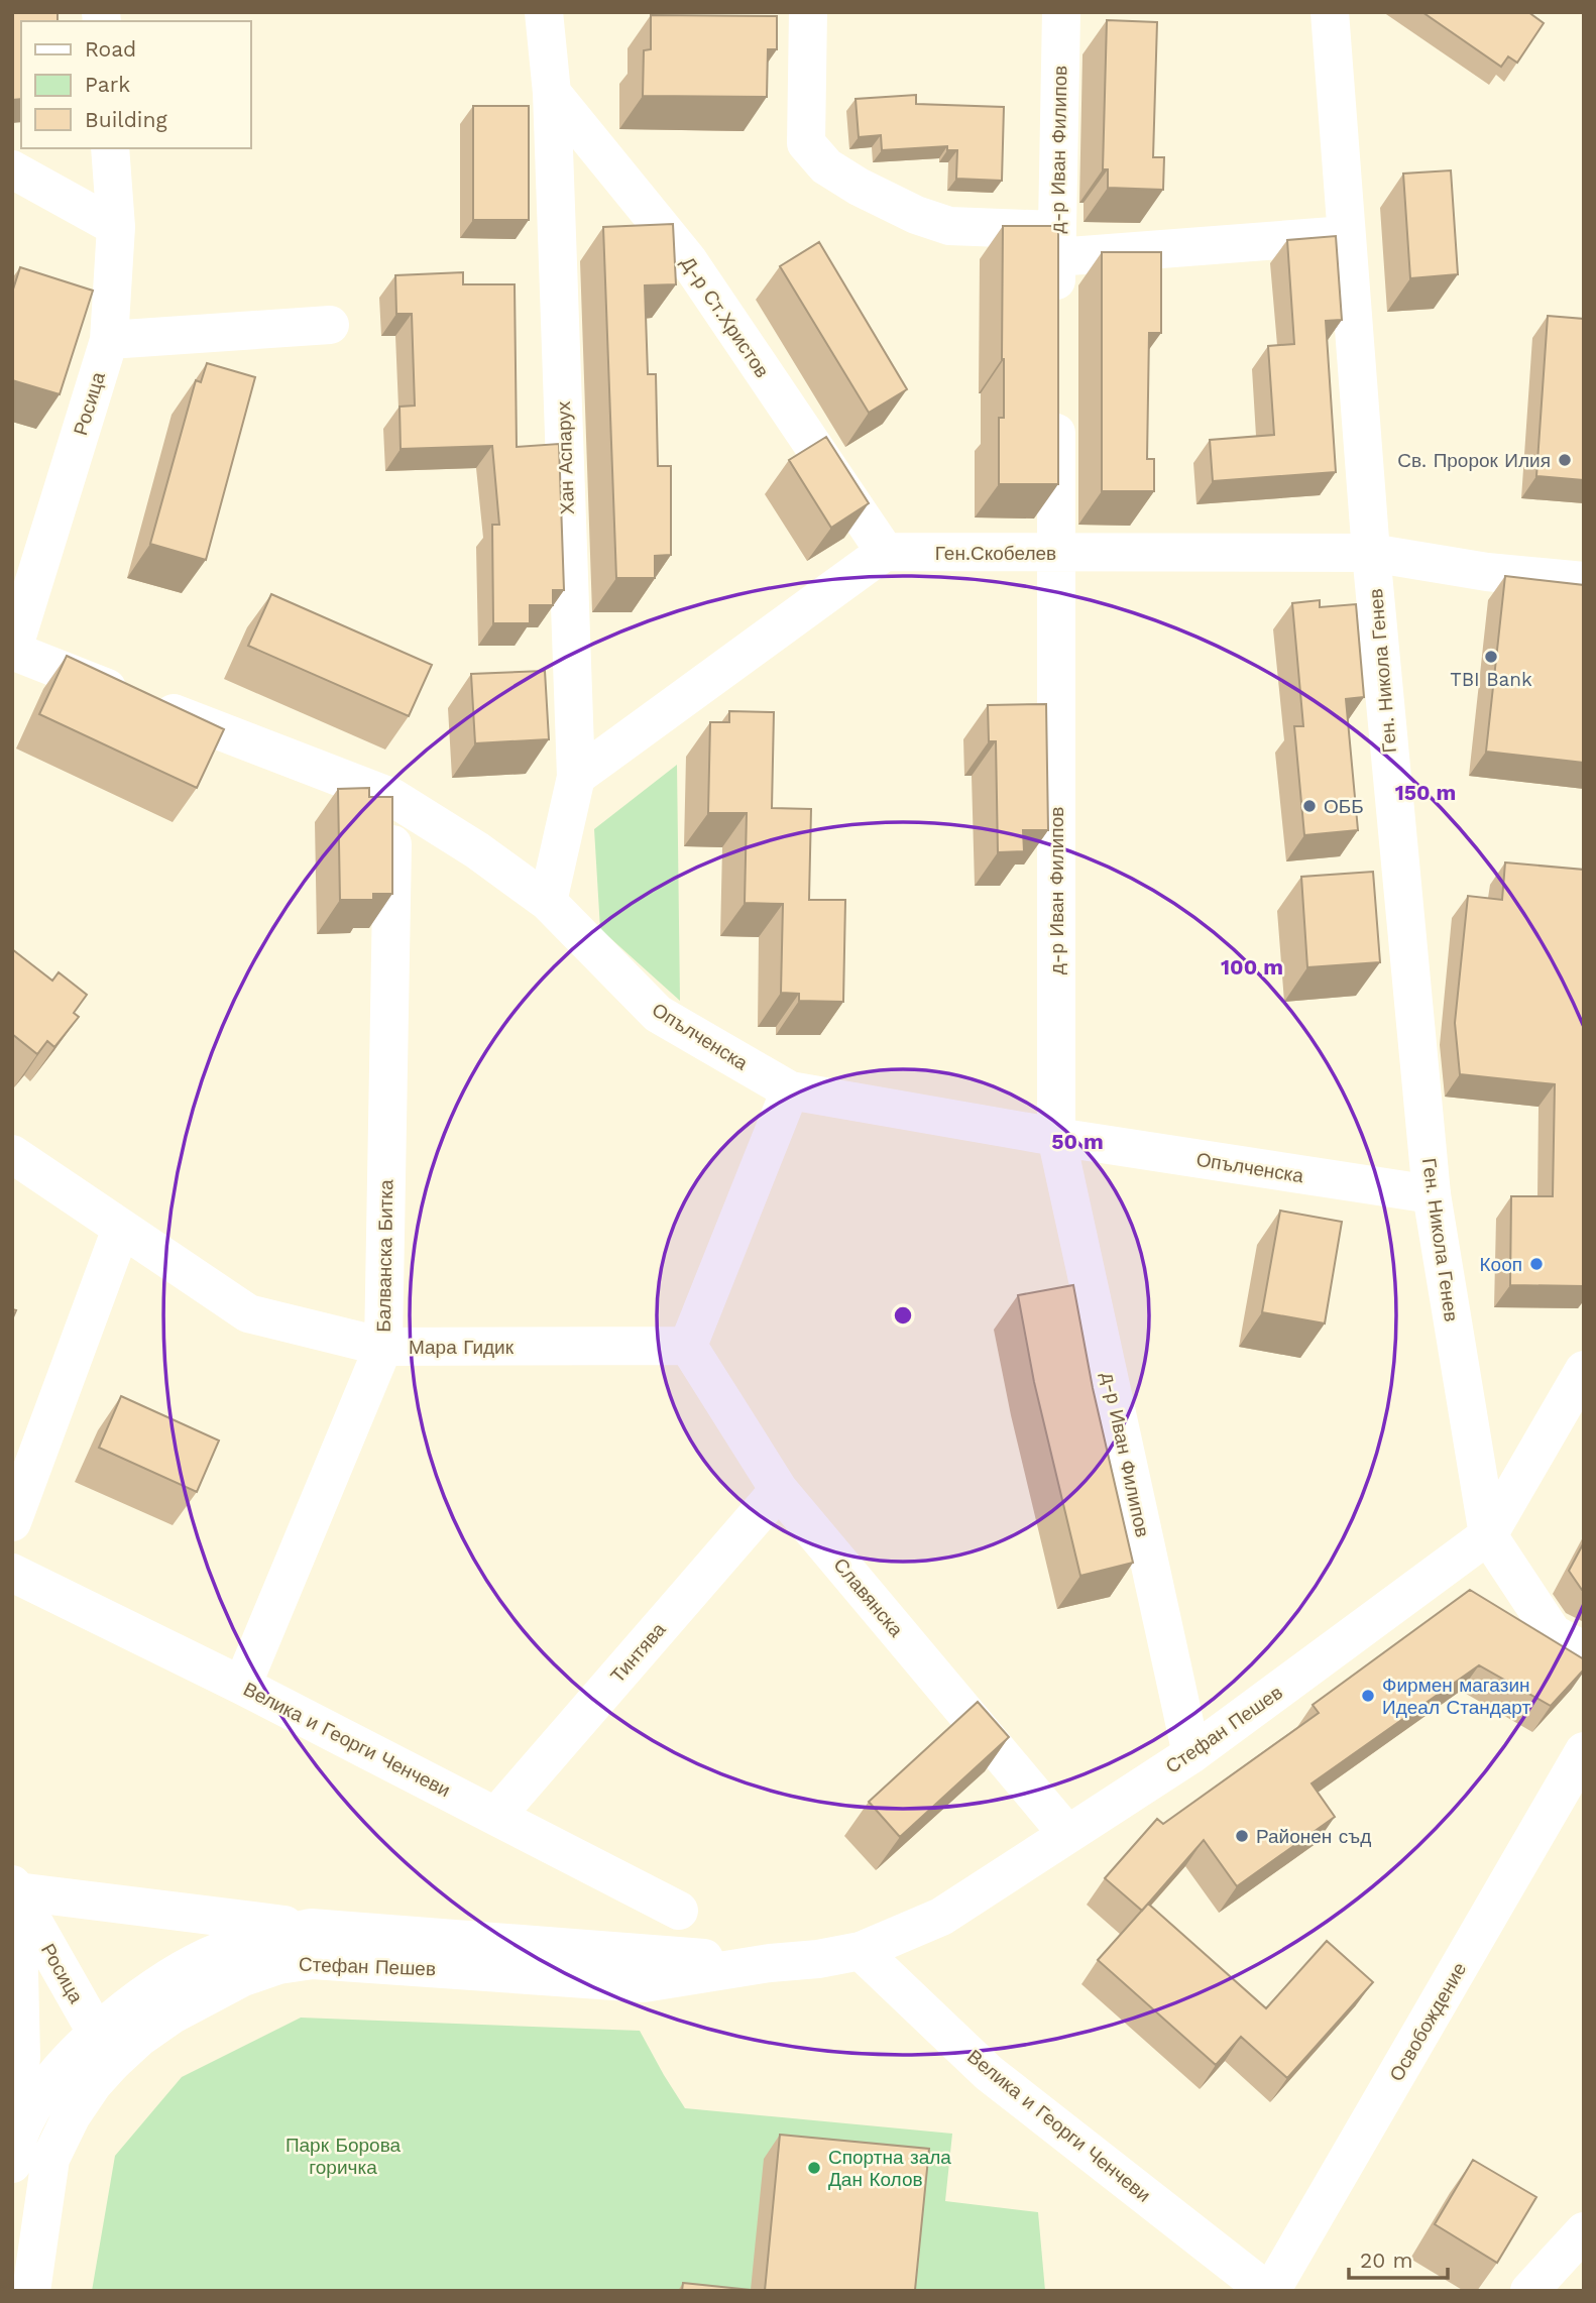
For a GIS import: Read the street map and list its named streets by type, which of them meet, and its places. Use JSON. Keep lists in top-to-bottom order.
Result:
{
  "streets": {
    "street": [
      "д-р Иван Филипов",
      "Д-р Ст.Христов",
      "Росица",
      "Хан Аспарух",
      "Ген.Скобелев",
      "Ген. Никола Генев",
      "Опълченска",
      "Балванска Битка",
      "Мара Гидик",
      "Славянска",
      "Тинтява",
      "Стефан Пешев",
      "Велика и Георги Ченчеви",
      "Освобождение"
    ]
  },
  "crossings": [
    ["д-р Иван Филипов", "Ген.Скобелев"],
    ["д-р Иван Филипов", "Опълченска"],
    ["д-р Иван Филипов", "Стефан Пешев"],
    ["Д-р Ст.Христов", "Хан Аспарух"],
    ["Д-р Ст.Христов", "Ген.Скобелев"],
    ["Росица", "Опълченска"],
    ["Росица", "Стефан Пешев"],
    ["Хан Аспарух", "Опълченска"],
    ["Ген.Скобелев", "Ген. Никола Генев"],
    ["Ген. Никола Генев", "Опълченска"],
    ["Ген. Никола Генев", "Стефан Пешев"],
    ["Опълченска", "Балванска Битка"],
    ["Балванска Битка", "Мара Гидик"],
    ["Балванска Битка", "Велика и Георги Ченчеви"],
    ["Мара Гидик", "Славянска"],
    ["Славянска", "Тинтява"],
    ["Славянска", "Стефан Пешев"],
    ["Тинтява", "Велика и Георги Ченчеви"],
    ["Стефан Пешев", "Велика и Георги Ченчеви"],
    ["Велика и Георги Ченчеви", "Освобождение"]
  ],
  "parks": ["Парк Борова горичка"],
  "places": [
    "Св. Пророк Илия",
    "TBI Bank",
    "ОББ",
    "Кооп",
    "Фирмен магазин Идеал Стандарт",
    "Районен съд",
    "Спортна зала Дан Колов"
  ],
  "legend": ["Road", "Park", "Building"],
  "scale_bar": "20 m",
  "rings": ["150 m", "100 m", "50 m"]
}
